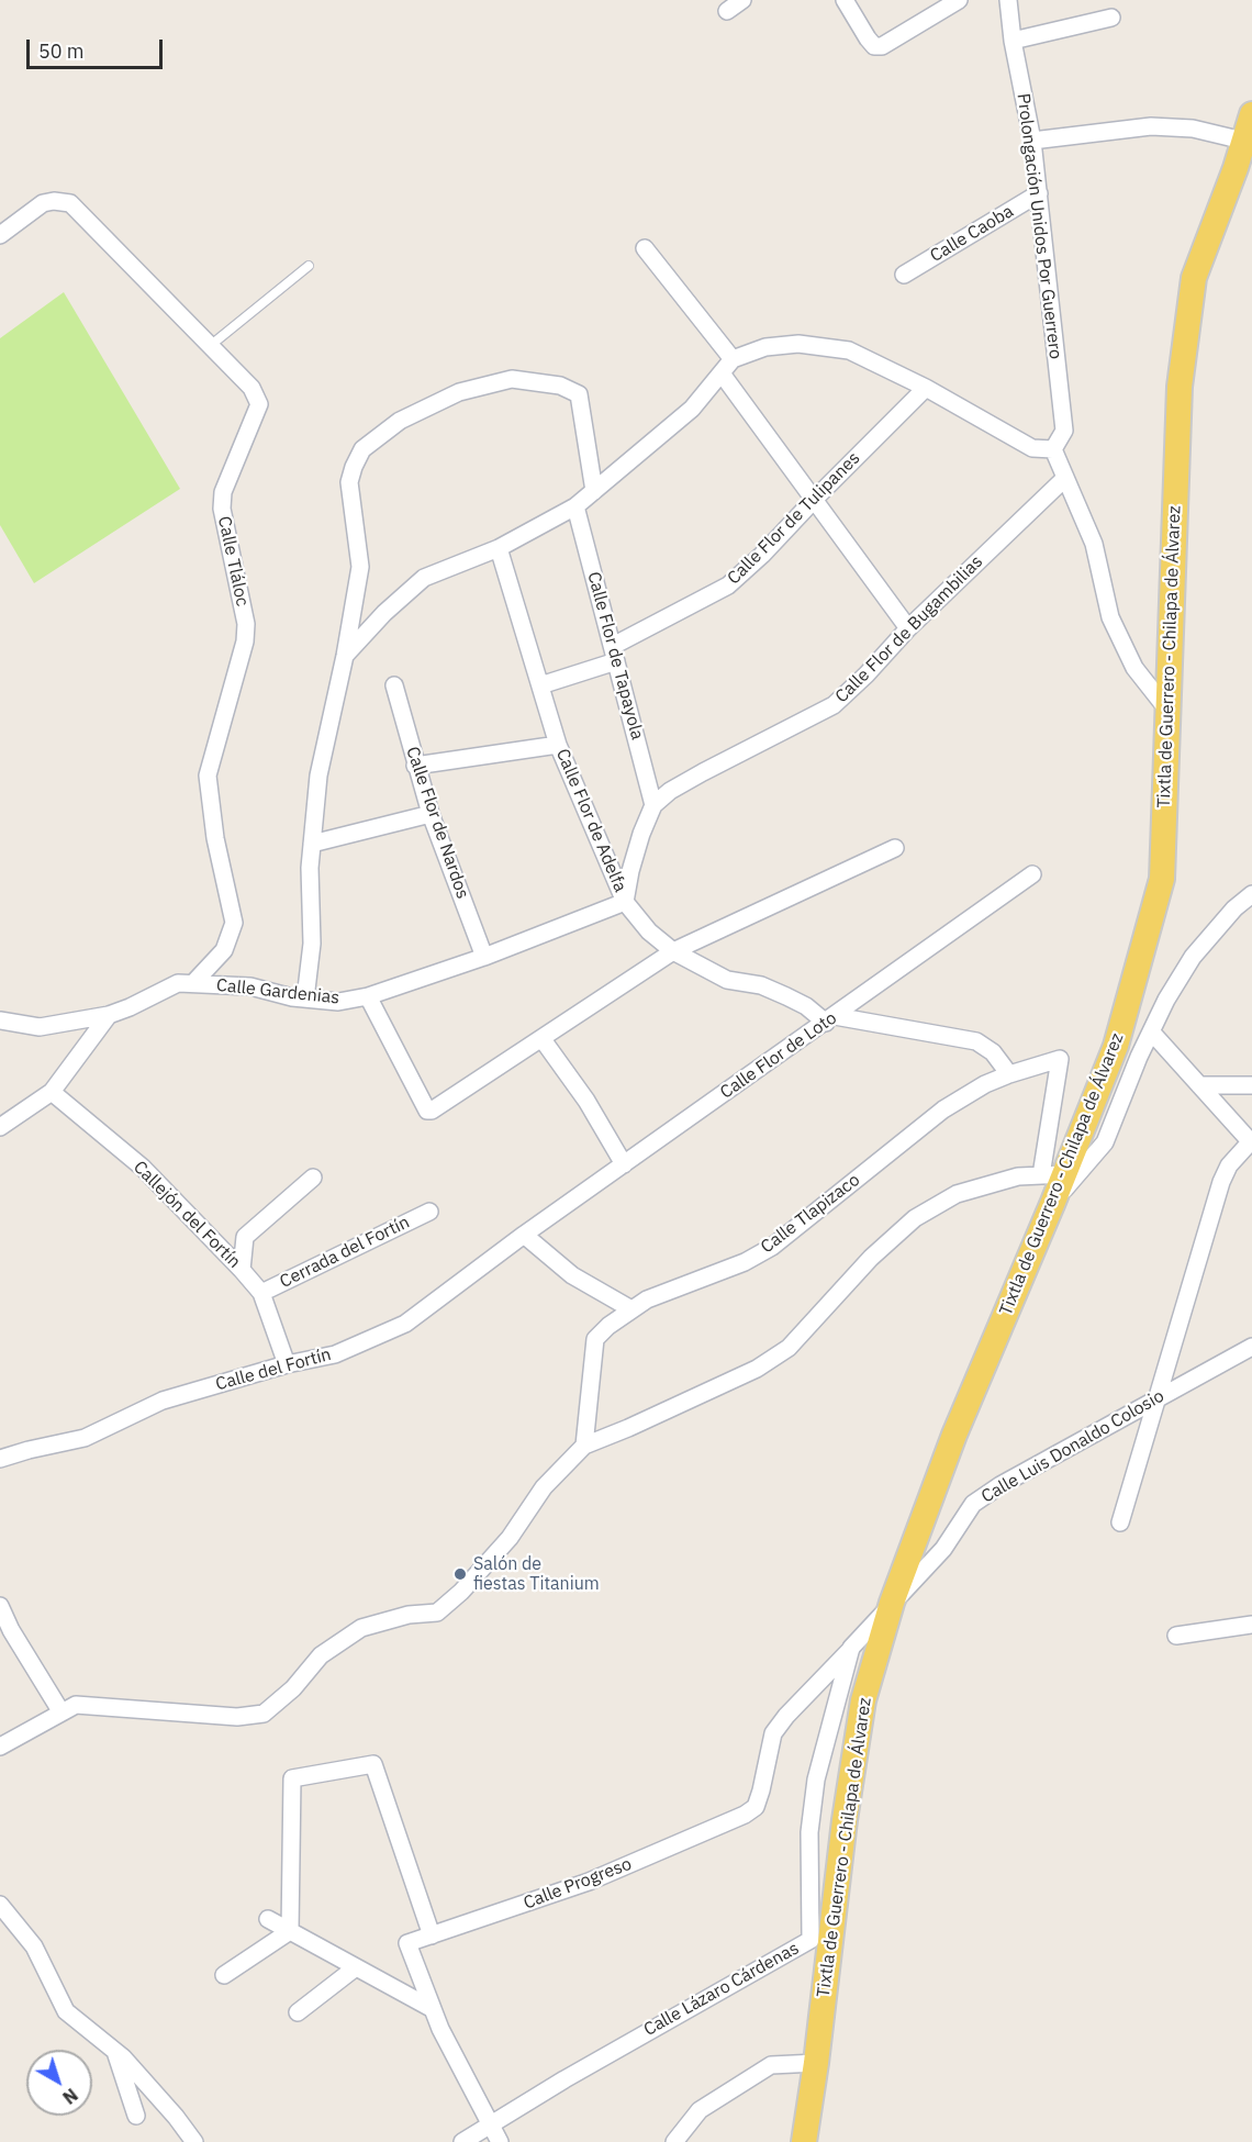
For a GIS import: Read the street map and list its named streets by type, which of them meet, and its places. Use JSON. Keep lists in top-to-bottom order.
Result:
{
  "streets": {
    "main road": ["Tixtla de Guerrero - Chilapa de Álvarez"],
    "street": [
      "Prolongación Unidos Por Guerrero",
      "Calle Caoba",
      "Calle Flor de Tulipanes",
      "Calle Tláloc",
      "Calle Flor de Bugambilias",
      "Calle Flor de Tapayola",
      "Calle Flor de Adelfa",
      "Calle Flor de Nardos",
      "Calle Gardenias",
      "Calle Flor de Loto",
      "Calle Tlapizaco",
      "Callejón del Fortín",
      "Cerrada del Fortín",
      "Calle del Fortín",
      "Calle Luis Donaldo Colosio",
      "Calle Progreso",
      "Calle Lázaro Cárdenas"
    ]
  },
  "crossings": [
    ["Prolongación Unidos Por Guerrero", "Calle Caoba"],
    ["Calle Flor de Tulipanes", "Calle Flor de Tapayola"],
    ["Calle Flor de Tulipanes", "Calle Flor de Adelfa"],
    ["Calle Tláloc", "Calle Gardenias"],
    ["Calle Flor de Bugambilias", "Calle Flor de Tapayola"],
    ["Tixtla de Guerrero - Chilapa de Álvarez", "Calle Tlapizaco"],
    ["Tixtla de Guerrero - Chilapa de Álvarez", "Calle Luis Donaldo Colosio"],
    ["Tixtla de Guerrero - Chilapa de Álvarez", "Calle Lázaro Cárdenas"],
    ["Calle Flor de Adelfa", "Calle Gardenias"],
    ["Calle Flor de Adelfa", "Calle Flor de Loto"],
    ["Calle Flor de Adelfa", "Calle Tlapizaco"],
    ["Calle Flor de Nardos", "Calle Gardenias"],
    ["Calle Flor de Loto", "Calle del Fortín"],
    ["Callejón del Fortín", "Cerrada del Fortín"],
    ["Callejón del Fortín", "Calle del Fortín"],
    ["Calle Luis Donaldo Colosio", "Calle Lázaro Cárdenas"],
    ["Calle Progreso", "Calle Lázaro Cárdenas"]
  ],
  "places": ["Salón de fiestas Titanium"],
  "scale_bar": "50 m",
  "north": "bottom right"
}
